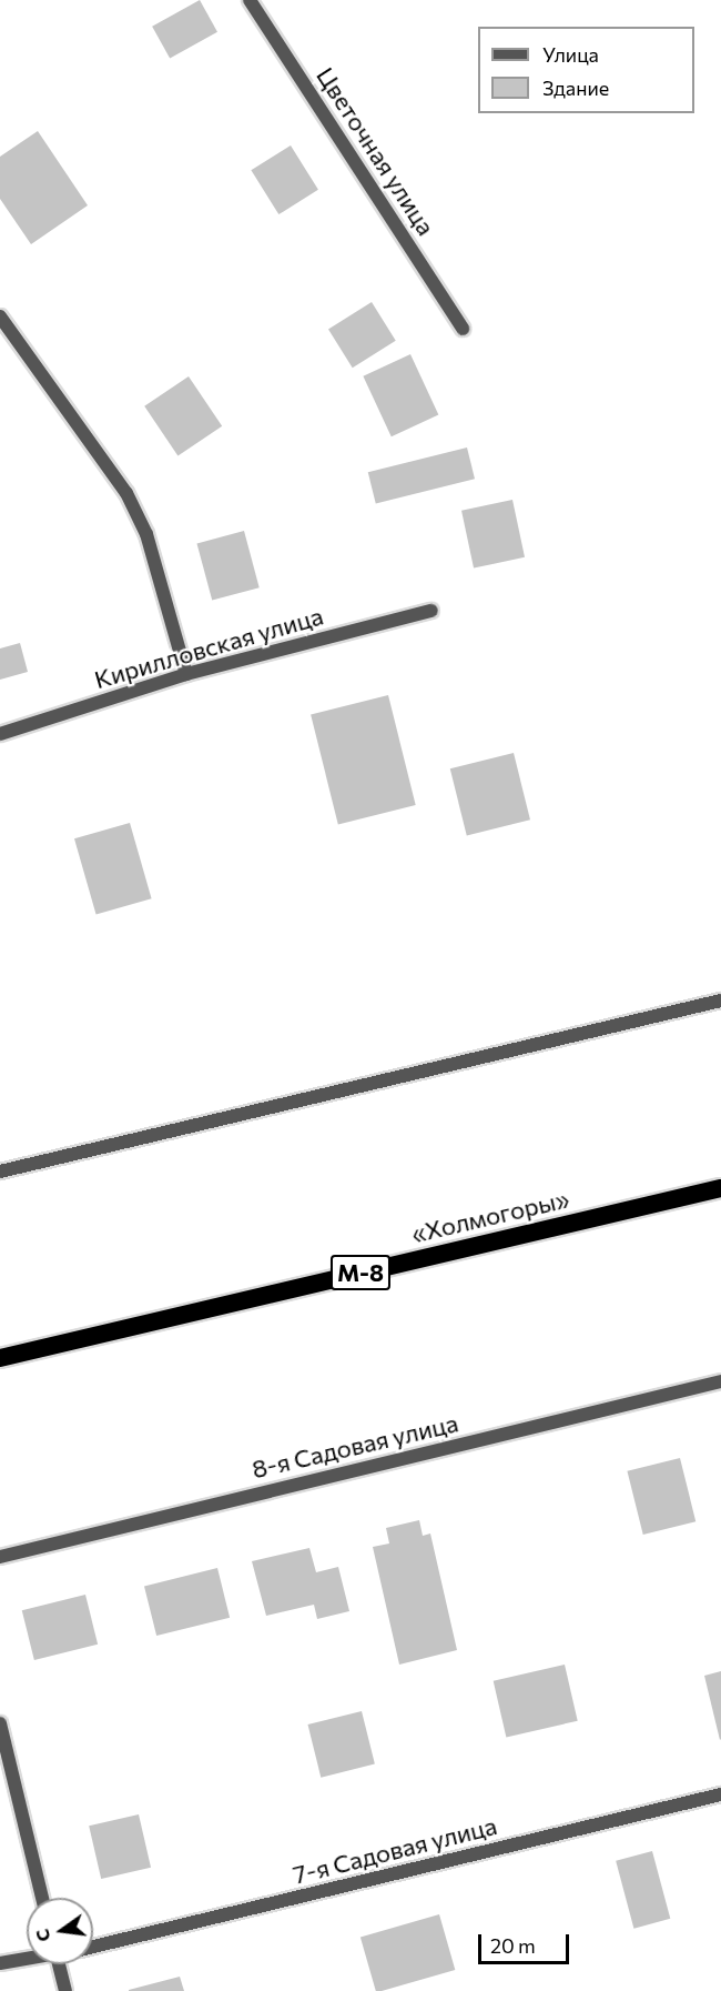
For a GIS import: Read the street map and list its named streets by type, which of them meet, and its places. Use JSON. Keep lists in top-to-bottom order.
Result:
{
  "streets": {
    "highway": ["«Холмогоры»", "М-8"],
    "street": [
      "Цветочная улица",
      "Кирилловская улица",
      "8-я Садовая улица",
      "7-я Садовая улица"
    ]
  },
  "legend": ["Улица", "Здание"],
  "scale_bar": "20 m",
  "north": "left"
}
